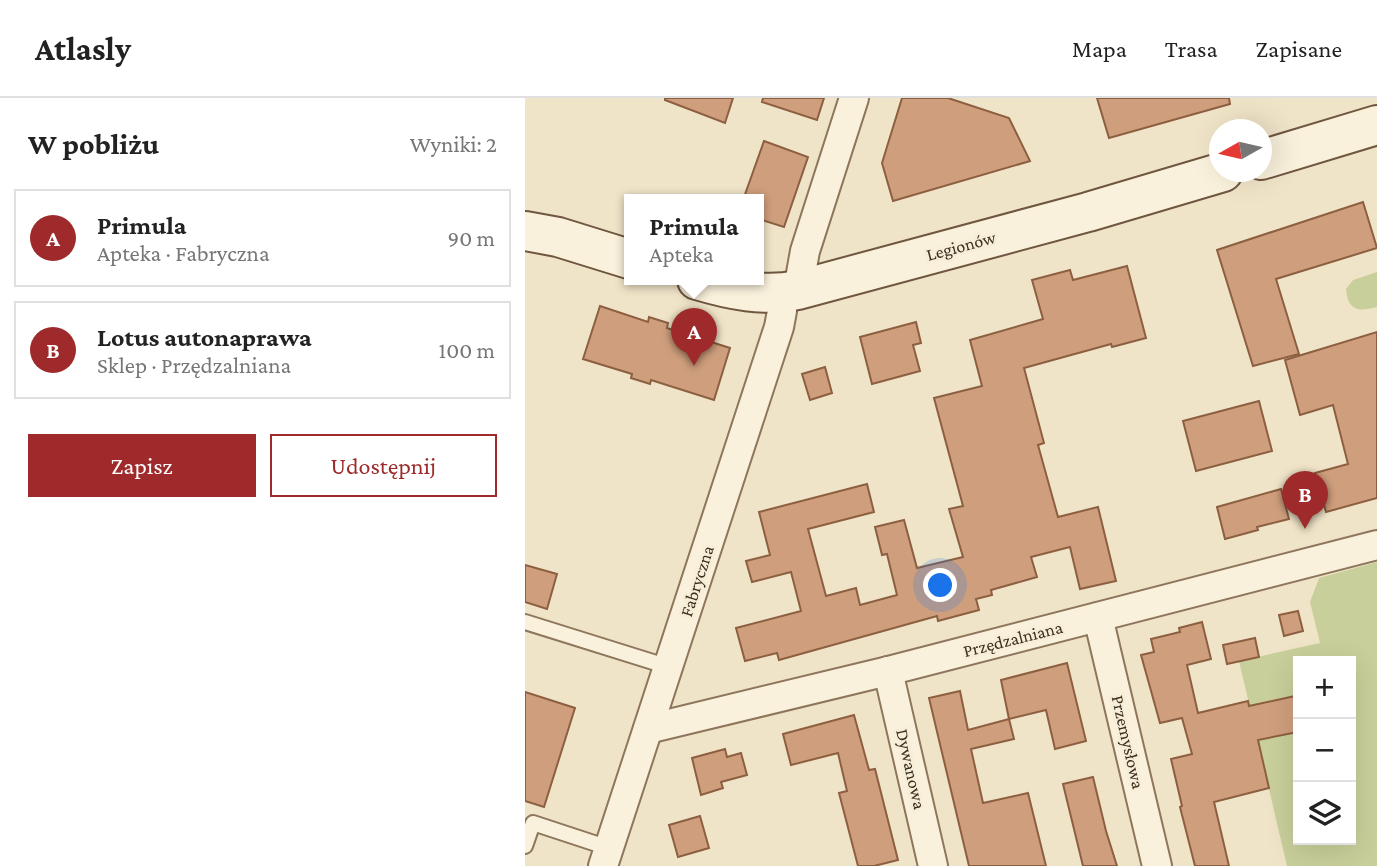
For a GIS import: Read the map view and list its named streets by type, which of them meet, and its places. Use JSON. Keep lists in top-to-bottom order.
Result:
{
  "streets": {
    "street": [
      "Legionów",
      "Fabryczna",
      "Przędzalniana",
      "Przemysłowa",
      "Dywanowa"
    ]
  },
  "crossings": [
    ["Legionów", "Fabryczna"],
    ["Fabryczna", "Przędzalniana"],
    ["Przędzalniana", "Przemysłowa"],
    ["Przędzalniana", "Dywanowa"]
  ],
  "north": "left",
  "page": {
    "header": "Atlasly",
    "nav": ["Mapa", "Trasa", "Zapisane"],
    "heading": ["W pobliżu", "Wyniki: 2"],
    "list": [
      {
        "mark": "A",
        "name": "Primula",
        "note": "Apteka · Fabryczna",
        "value": "90 m"
      },
      {
        "mark": "B",
        "name": "Lotus autonaprawa",
        "note": "Sklep · Przędzalniana",
        "value": "100 m"
      }
    ],
    "popup": ["Primula", "Apteka"],
    "pins": ["A", "B"],
    "buttons": ["Zapisz", "Udostępnij"],
    "map_buttons": ["+", "−"]
  }
}
